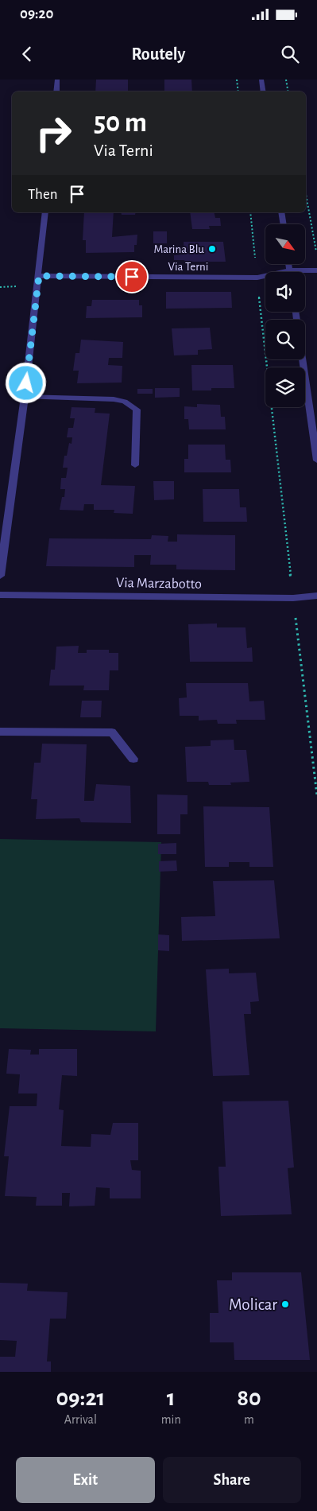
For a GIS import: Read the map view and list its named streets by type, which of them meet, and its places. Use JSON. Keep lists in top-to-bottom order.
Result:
{
  "streets": {
    "street": ["Via Terni", "Via Marzabotto"]
  },
  "places": ["Marina Blu", "Molicar"],
  "north": "bottom right",
  "page": {
    "status": "09:20",
    "header": "Routely",
    "turn": ["50 m", "Via Terni"],
    "then": "Then",
    "eta": [
      "09:21",
      "Arrival",
      "1",
      "min",
      "80",
      "m"
    ],
    "buttons": ["Exit", "Share"]
  }
}
